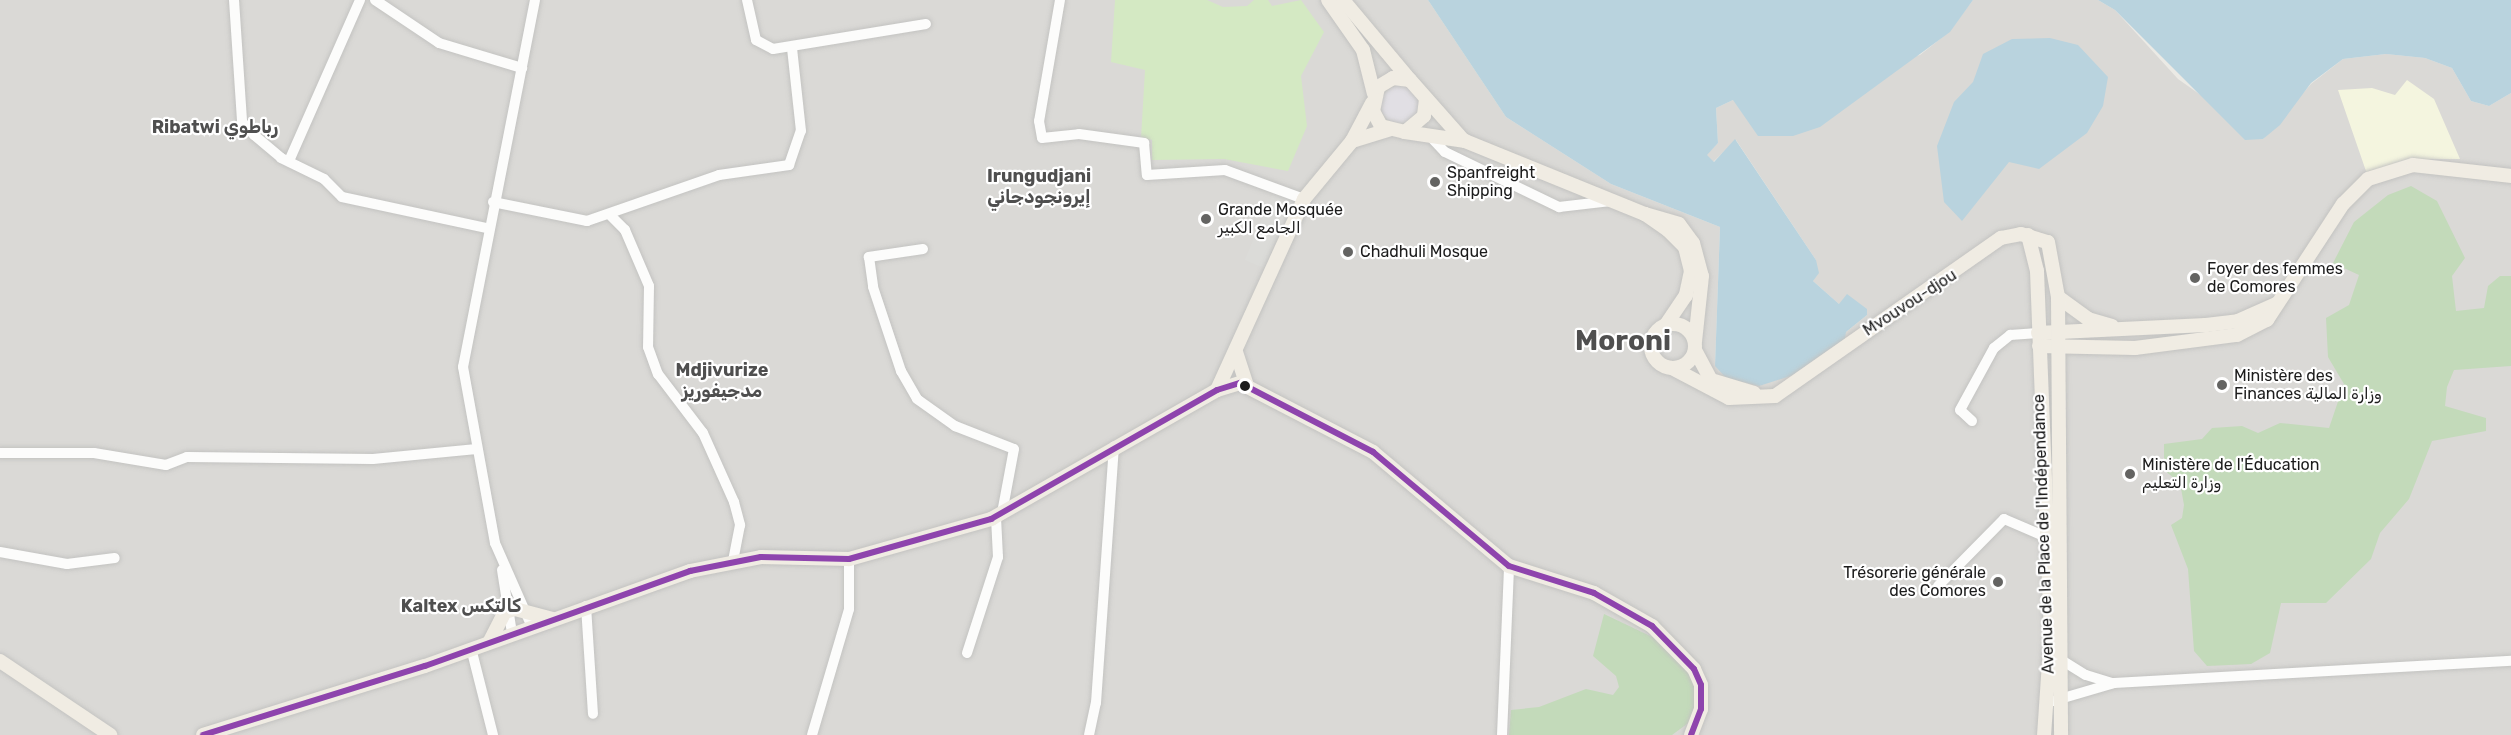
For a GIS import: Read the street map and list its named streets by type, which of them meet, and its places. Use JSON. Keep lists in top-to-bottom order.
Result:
{
  "streets": {
    "main road": ["Mvouvou-djou", "Avenue de la Place de l'Indépendance"]
  },
  "districts": [
    "Ribatwi رباطوي",
    "Irungudjani إيرونجودجاني",
    "Moroni",
    "Mdjivurize مدجيفوريز",
    "Kaltex كالتكس"
  ],
  "places": [
    "Spanfreight Shipping",
    "Grande Mosquée الجامع الكبير",
    "Chadhuli Mosque",
    "Foyer des femmes de Comores",
    "Ministère des Finances وزارة المالية",
    "Ministère de l'Éducation وزارة التعليم",
    "Trésorerie générale des Comores"
  ]
}
